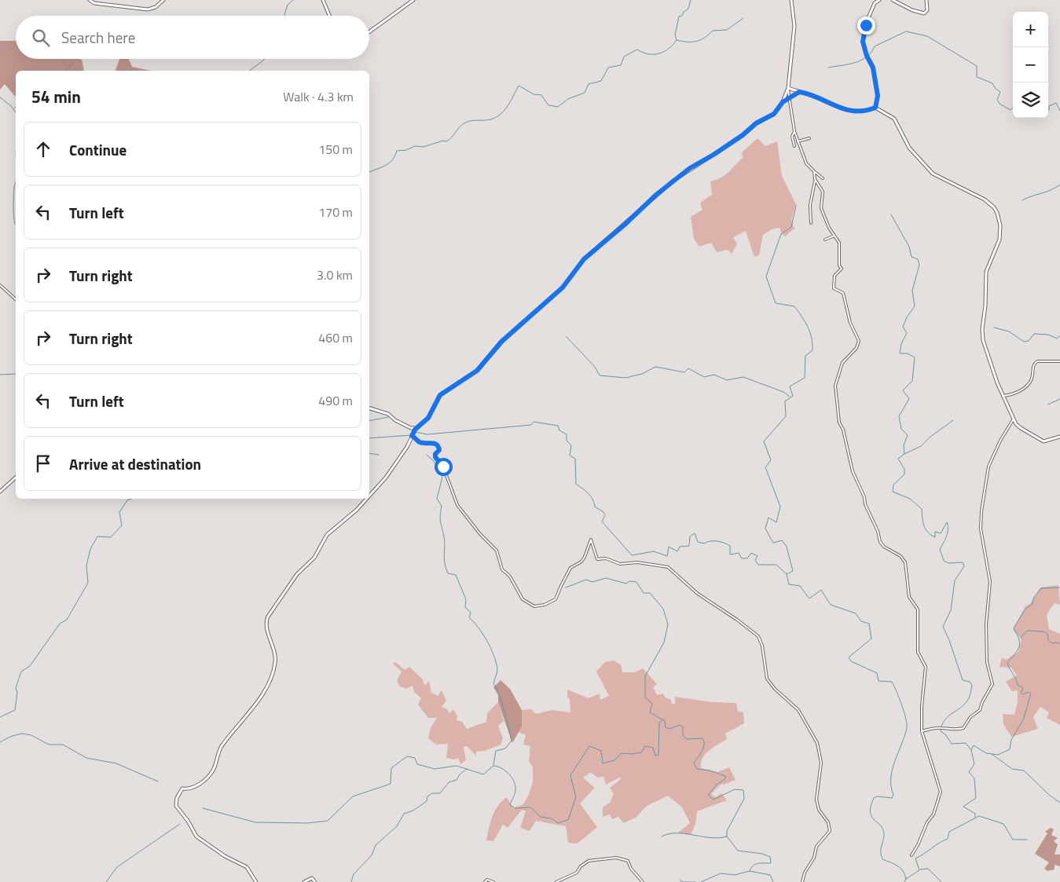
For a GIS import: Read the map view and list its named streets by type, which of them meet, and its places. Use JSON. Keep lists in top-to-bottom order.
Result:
{
  "page": {
    "map_buttons": ["+", "−"],
    "search": "Search here",
    "heading": ["54 min", "Walk · 4.3 km"],
    "list": [
      ["Continue", "150 m"],
      ["Turn left", "170 m"],
      ["Turn right", "3.0 km"],
      ["Turn right", "460 m"],
      ["Turn left", "490 m"],
      "Arrive at destination"
    ]
  }
}
